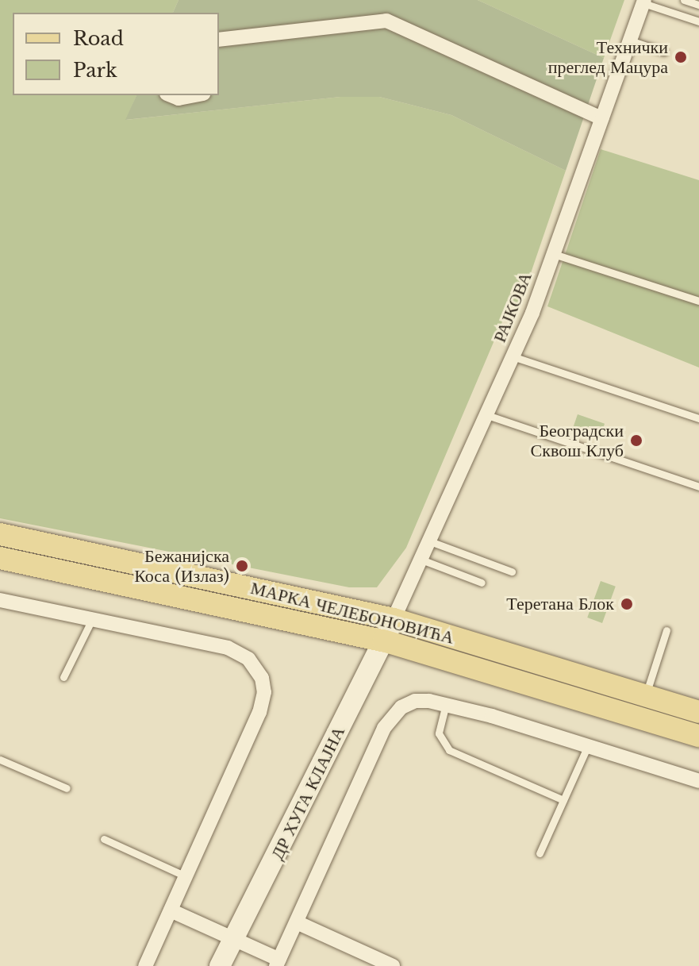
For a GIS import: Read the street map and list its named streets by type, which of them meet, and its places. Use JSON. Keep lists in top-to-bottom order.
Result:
{
  "streets": {
    "main road": ["МАРКА ЧЕЛЕБОНОВИЋА", "ДР ХУГА КЛАЈНА"],
    "street": ["РАЈКОВА"]
  },
  "crossings": [
    ["РАЈКОВА", "МАРКА ЧЕЛЕБОНОВИЋА"],
    ["РАЈКОВА", "ДР ХУГА КЛАЈНА"],
    ["МАРКА ЧЕЛЕБОНОВИЋА", "ДР ХУГА КЛАЈНА"]
  ],
  "places": [
    "Технички преглед Мацура",
    "Београдски Сквош Клуб",
    "Бежанијска Коса (Излаз)",
    "Теретана Блок"
  ],
  "legend": ["Road", "Park"]
}
